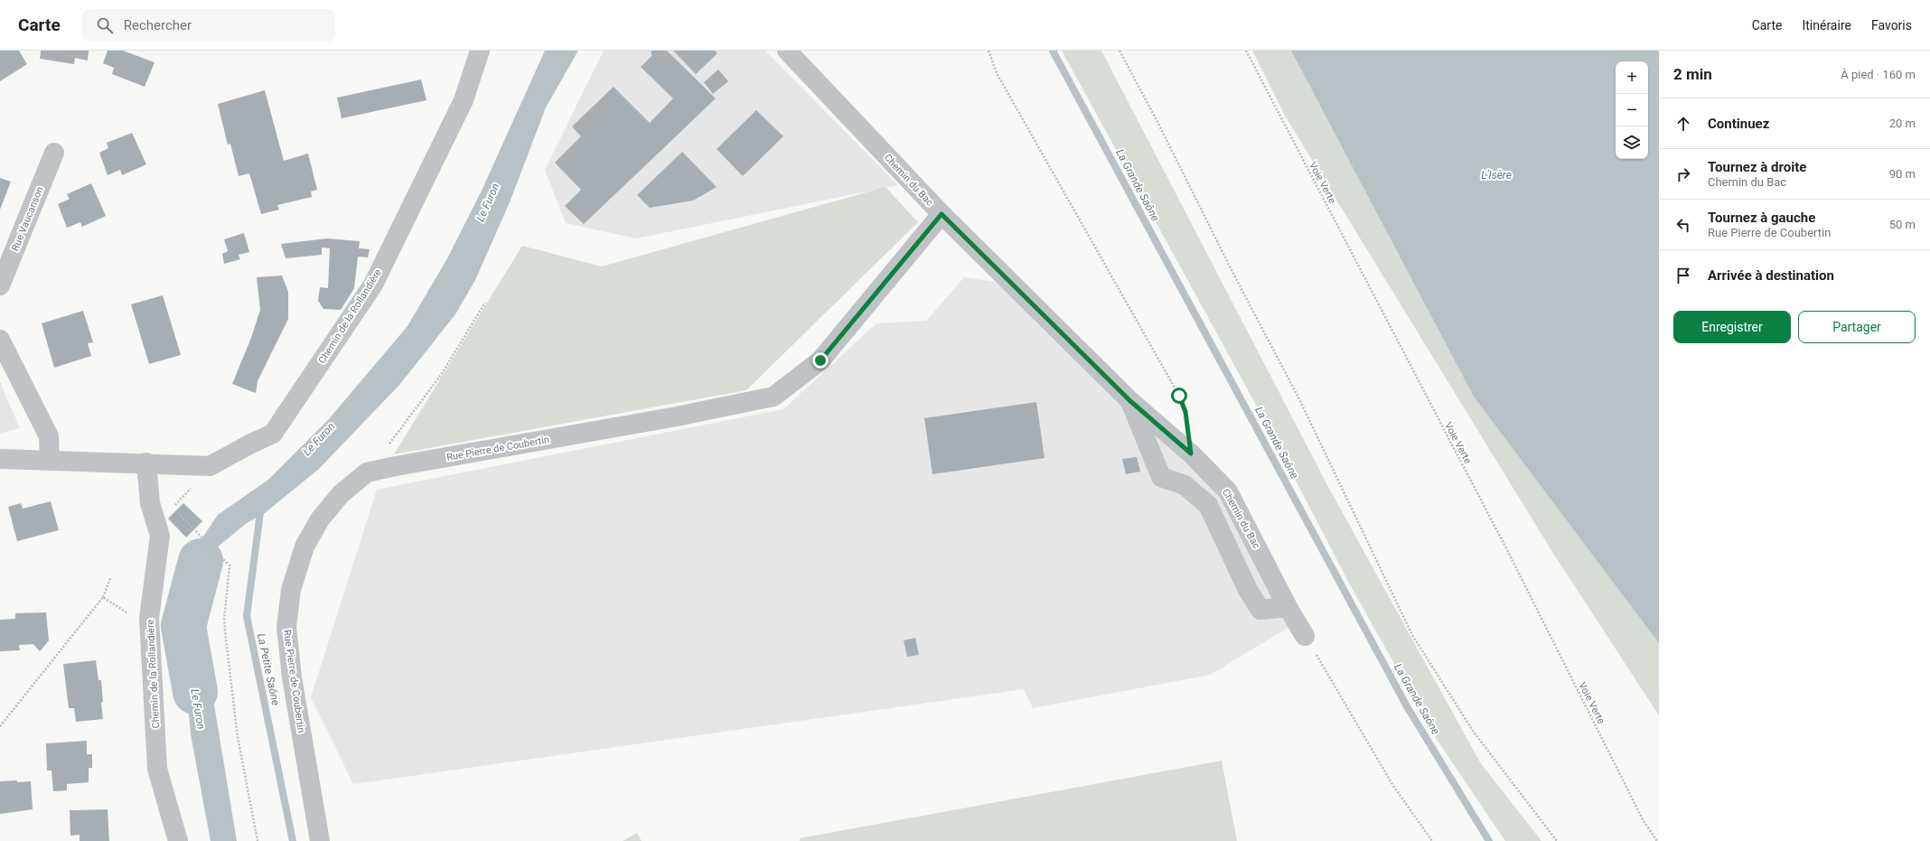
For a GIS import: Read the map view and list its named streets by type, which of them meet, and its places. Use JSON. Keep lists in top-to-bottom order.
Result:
{
  "streets": {
    "street": [
      "Chemin du Bac",
      "Rue Vaucanson",
      "Chemin de la Rollandière",
      "Rue Pierre de Coubertin"
    ],
    "path": ["Voie Verte"]
  },
  "crossings": [
    ["Chemin du Bac", "Rue Pierre de Coubertin"]
  ],
  "water": [
    "L'Isère",
    "La Grande Saône",
    "Le Furon",
    "La Petite Saône"
  ],
  "page": {
    "header": "Carte",
    "search": "Rechercher",
    "nav": ["Carte", "Itinéraire", "Favoris"],
    "heading": ["2 min", "À pied · 160 m"],
    "map_buttons": ["+", "−"],
    "list": [
      ["Continuez", "20 m"],
      ["Tournez à droite", "Chemin du Bac", "90 m"],
      ["Tournez à gauche", "Rue Pierre de Coubertin", "50 m"],
      "Arrivée à destination"
    ],
    "buttons": ["Enregistrer", "Partager"]
  }
}
